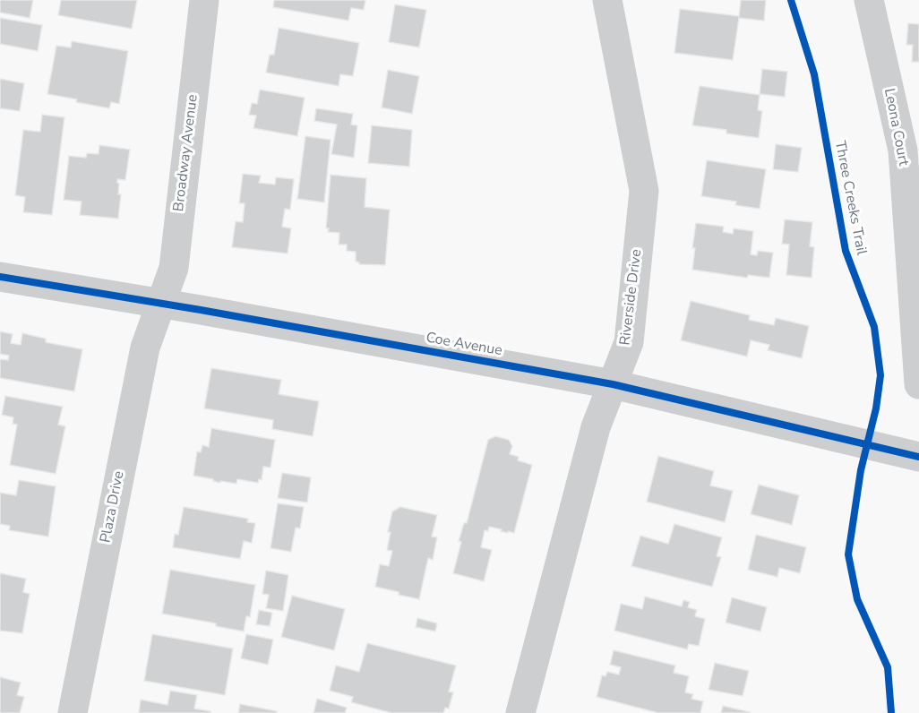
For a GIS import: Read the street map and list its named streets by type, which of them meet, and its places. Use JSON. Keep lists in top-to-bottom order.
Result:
{
  "streets": {
    "street": [
      "Leona Court",
      "Broadway Avenue",
      "Riverside Drive",
      "Coe Avenue",
      "Plaza Drive"
    ],
    "cycle path": ["Three Creeks Trail"]
  },
  "crossings": [
    ["Broadway Avenue", "Coe Avenue"],
    ["Broadway Avenue", "Plaza Drive"],
    ["Riverside Drive", "Coe Avenue"],
    ["Coe Avenue", "Plaza Drive"]
  ]
}
